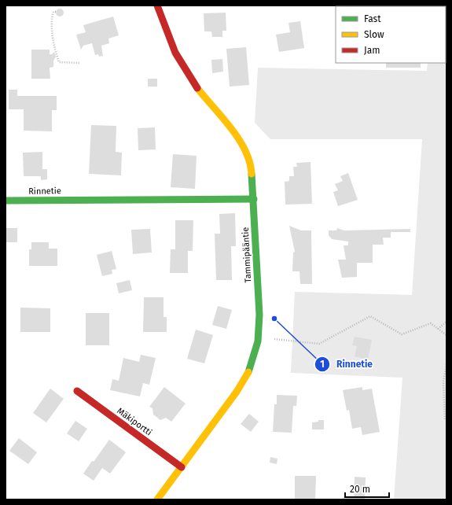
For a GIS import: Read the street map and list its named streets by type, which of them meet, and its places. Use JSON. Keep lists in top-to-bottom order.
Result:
{
  "streets": {
    "street": ["Rinnetie", "Tammipääntie", "Mäkiportti"]
  },
  "crossings": [
    ["Rinnetie", "Tammipääntie"],
    ["Tammipääntie", "Mäkiportti"]
  ],
  "places": ["Rinnetie"],
  "legend": ["Fast", "Slow", "Jam"],
  "scale_bar": "20 m"
}
